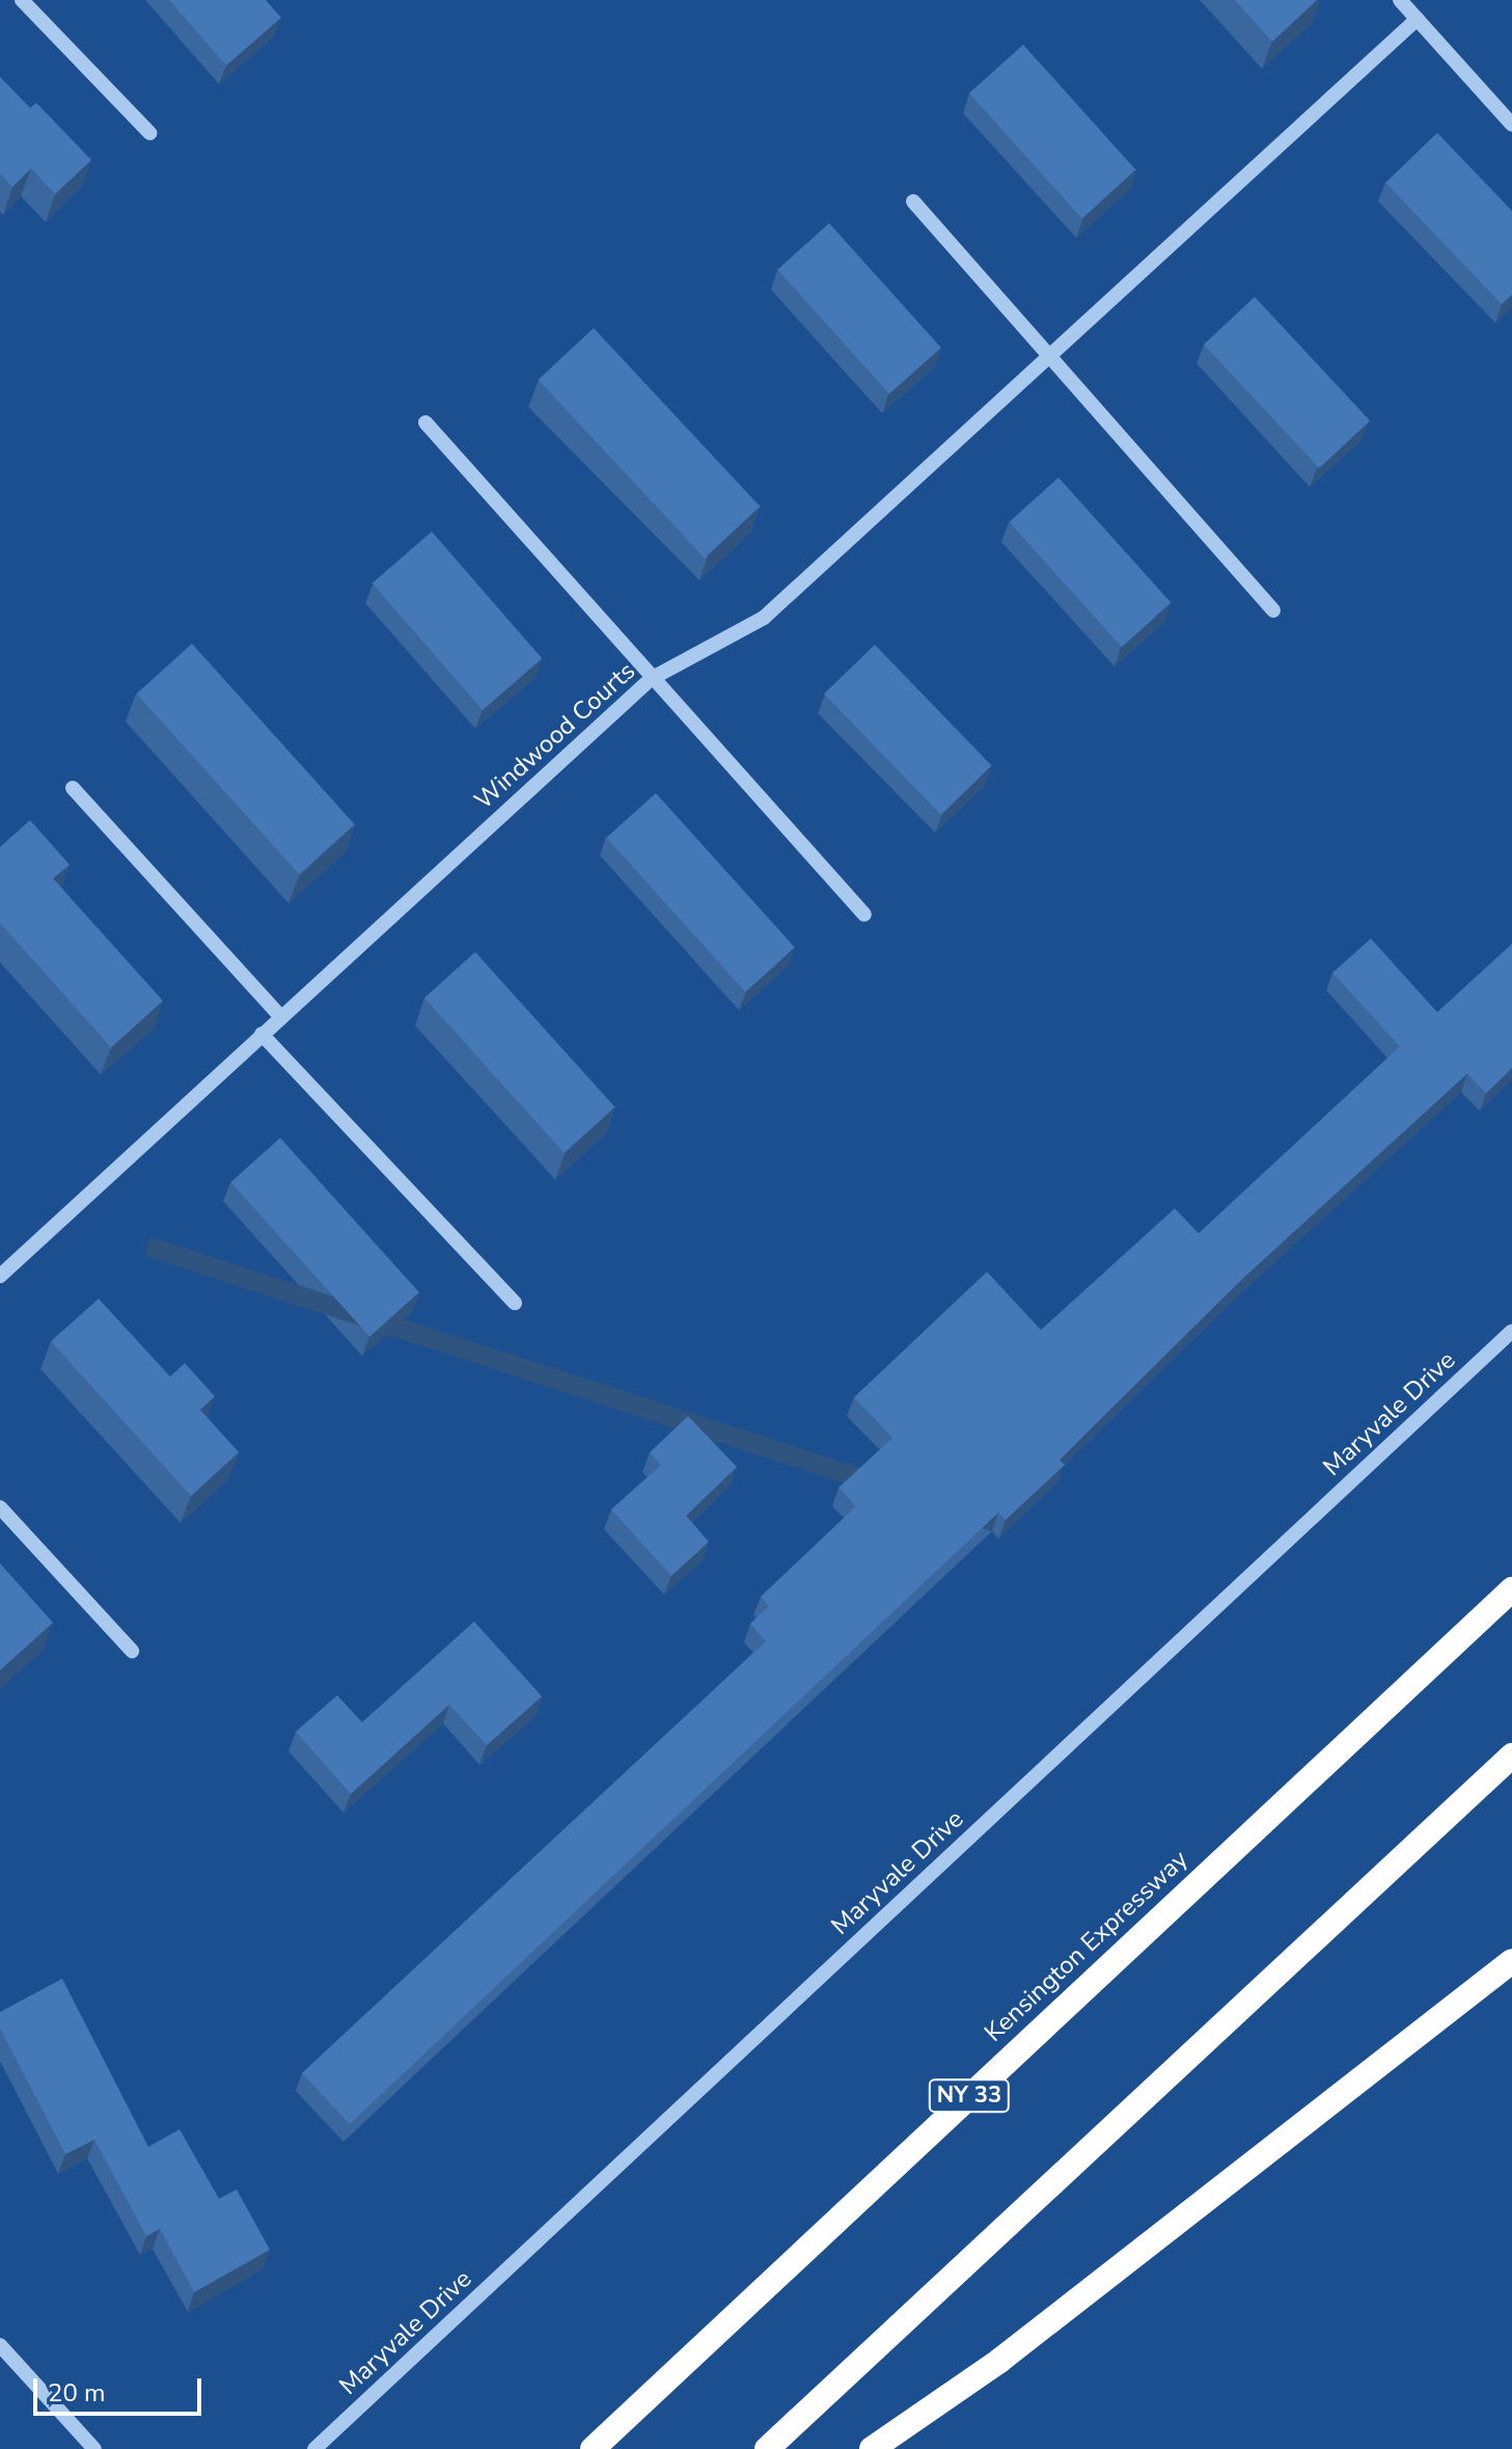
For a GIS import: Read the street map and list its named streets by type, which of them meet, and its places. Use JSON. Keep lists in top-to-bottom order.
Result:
{
  "streets": {
    "highway": ["Kensington Expressway", "NY 33"],
    "street": ["Windwood Courts", "Maryvale Drive"]
  },
  "scale_bar": "20 m"
}
